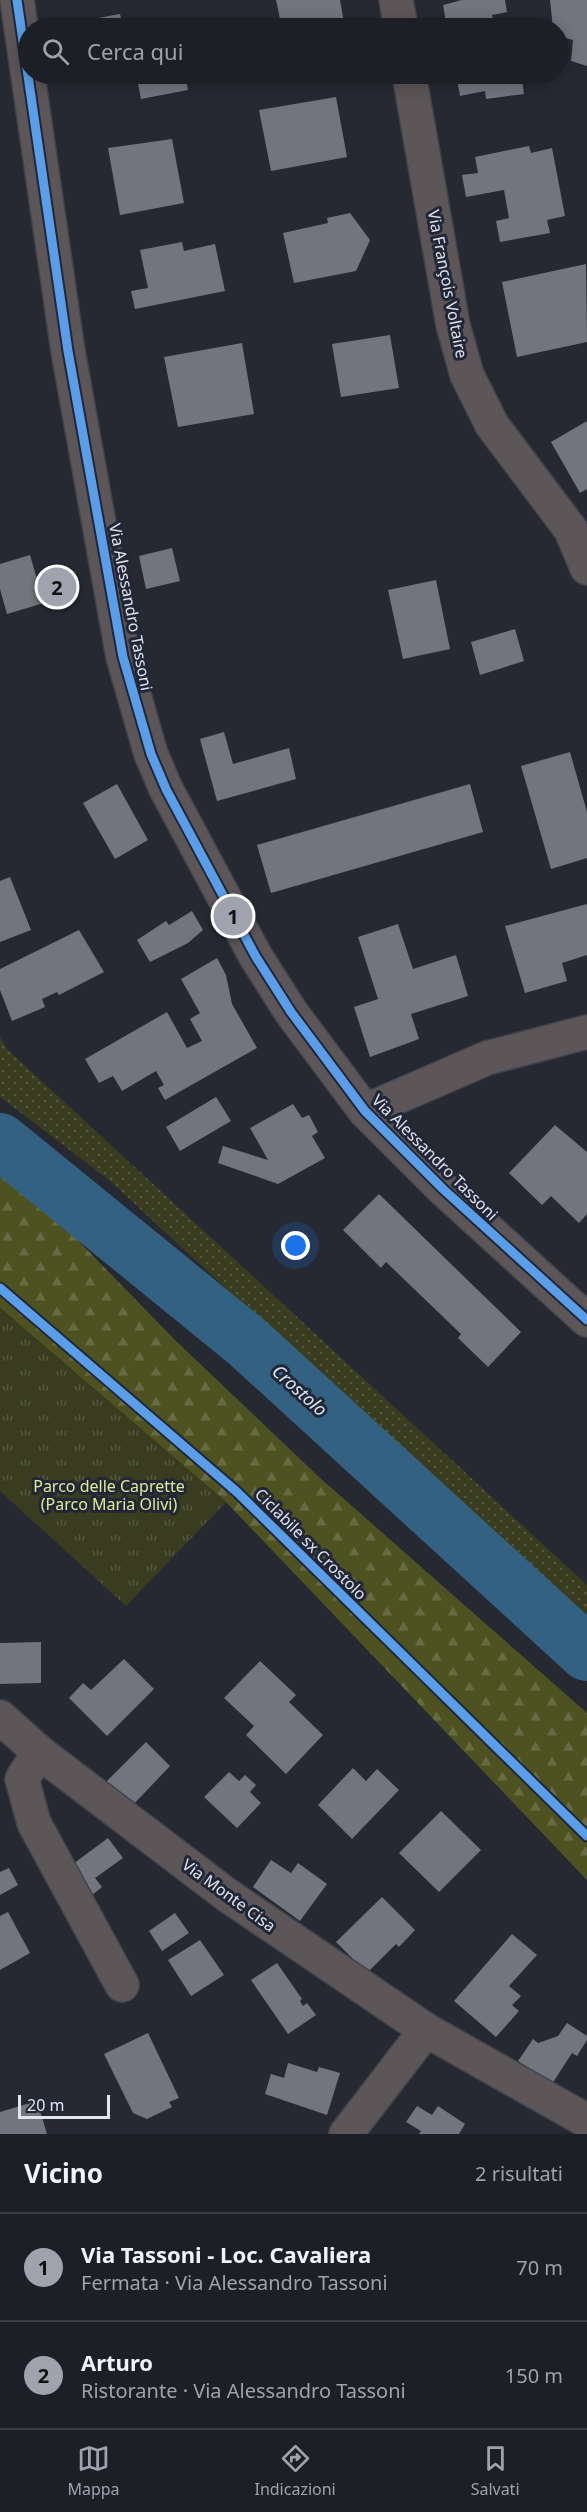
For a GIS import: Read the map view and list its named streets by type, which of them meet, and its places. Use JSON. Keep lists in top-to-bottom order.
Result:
{
  "streets": {
    "street": ["Via François Voltaire", "Via Alessandro Tassoni", "Via Monte Cisa"],
    "cycle path": ["Ciclabile sx Crostolo"]
  },
  "water": ["Crostolo"],
  "parks": ["Parco delle Caprette (Parco Maria Olivi)"],
  "scale_bar": "20 m",
  "page": {
    "search": "Cerca qui",
    "pins": ["2", "1"],
    "scale": "20 m",
    "heading": ["Vicino", "2 risultati"],
    "list": [
      {
        "mark": "1",
        "name": "Via Tassoni - Loc. Cavaliera",
        "note": "Fermata · Via Alessandro Tassoni",
        "value": "70 m"
      },
      {
        "mark": "2",
        "name": "Arturo",
        "note": "Ristorante · Via Alessandro Tassoni",
        "value": "150 m"
      }
    ],
    "nav": ["Mappa", "Indicazioni", "Salvati"]
  }
}
